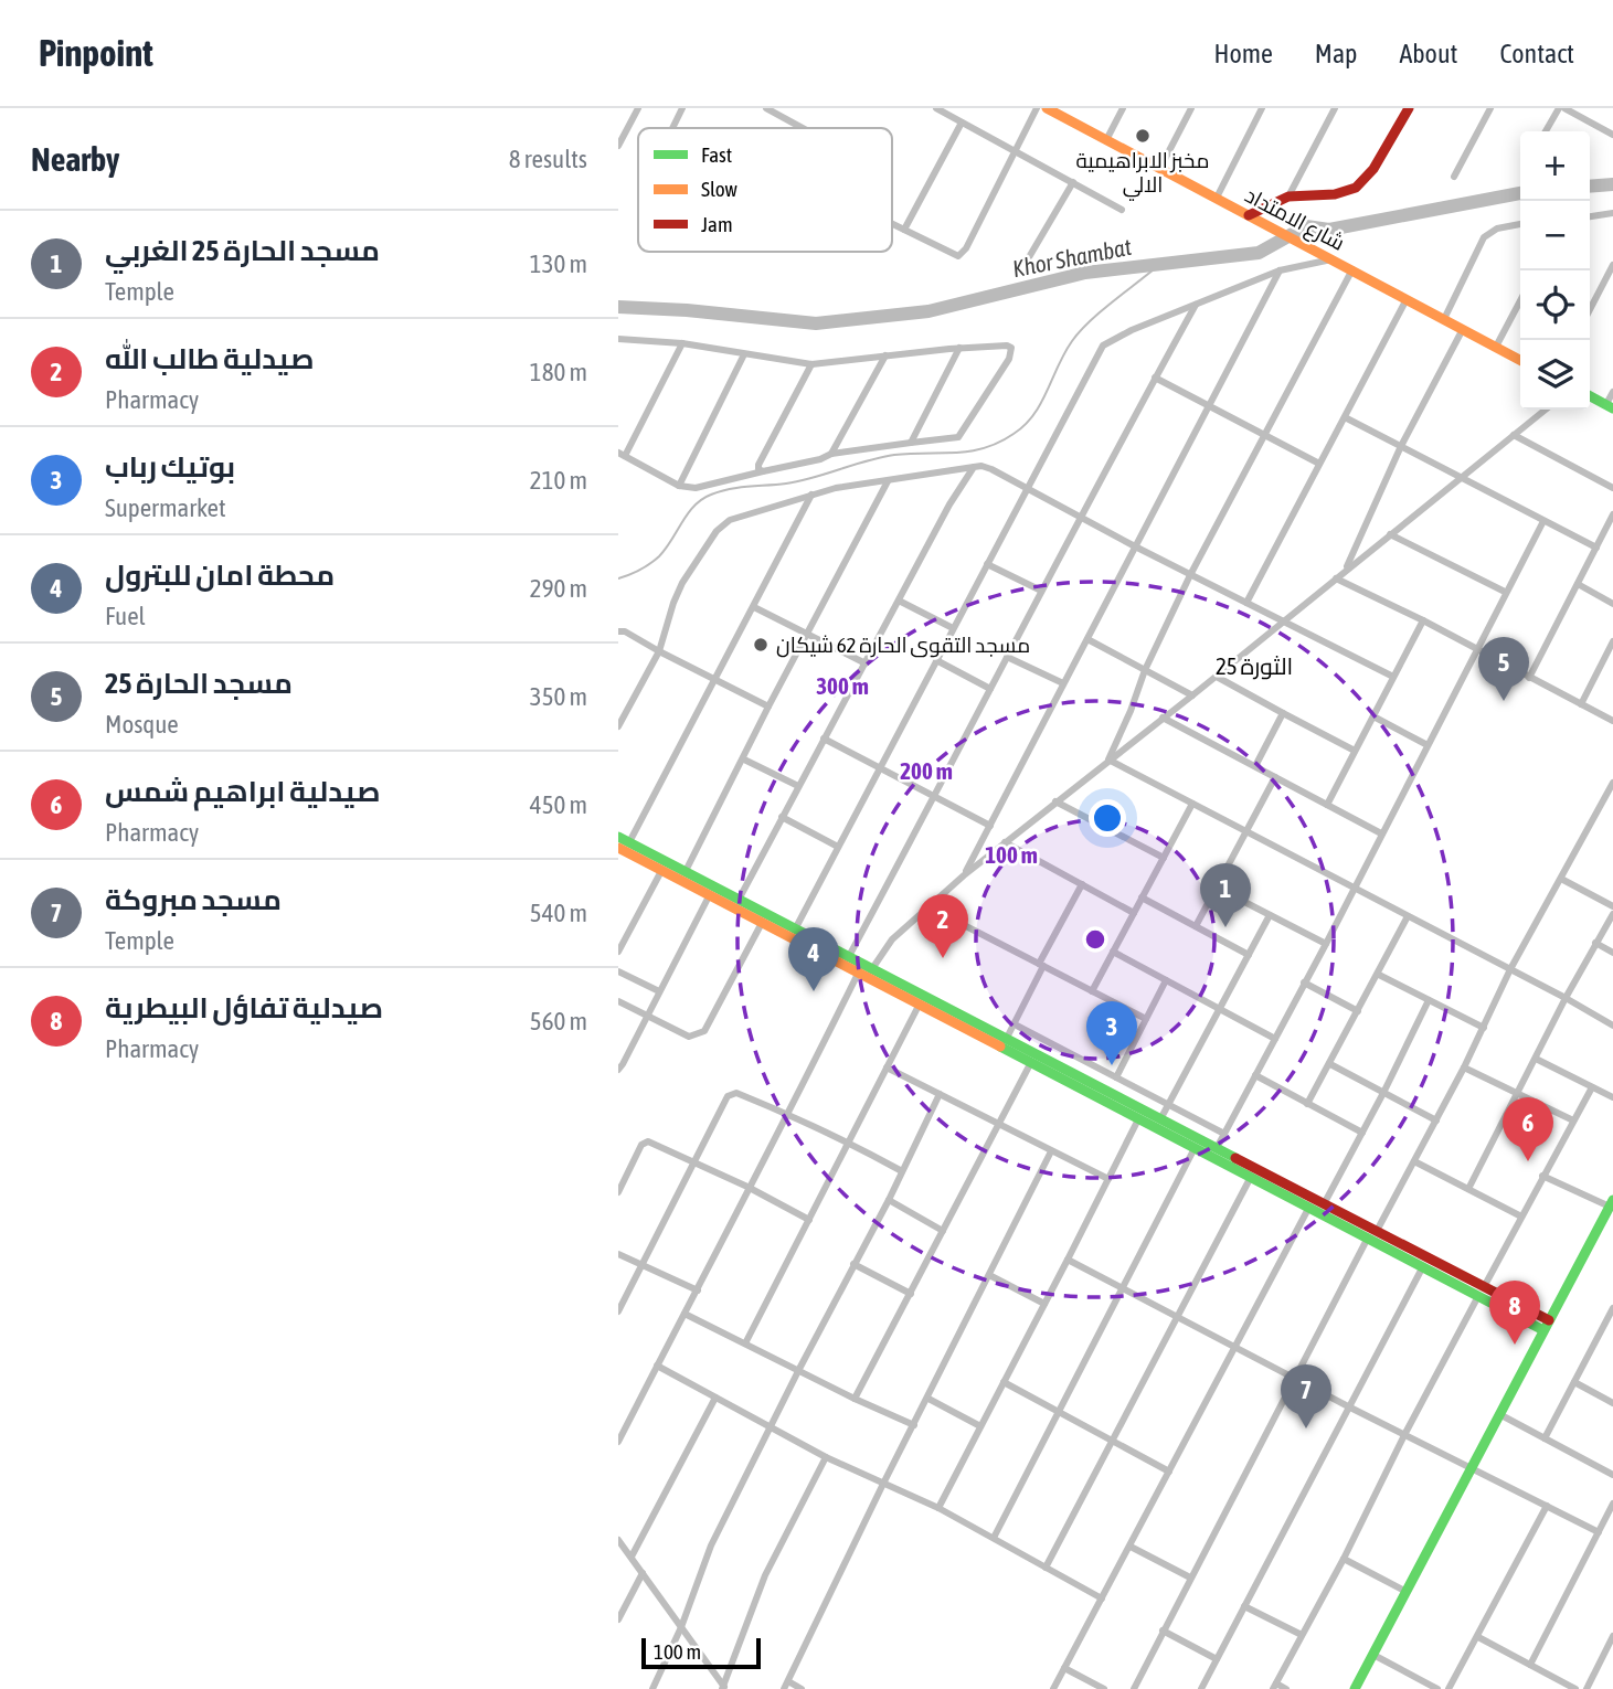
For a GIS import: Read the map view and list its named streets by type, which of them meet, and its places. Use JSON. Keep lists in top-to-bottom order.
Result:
{
  "streets": {
    "main road": ["شارع الامتداد"]
  },
  "districts": ["الثورة 25"],
  "water": ["Khor Shambat"],
  "places": ["مخبز الابراهيمية الالي", "مسجد التقوى الحارة 62 شيكان"],
  "legend": ["Fast", "Slow", "Jam"],
  "scale_bar": "100 m",
  "page": {
    "header": "Pinpoint",
    "nav": [
      "Home",
      "Map",
      "About",
      "Contact"
    ],
    "heading": ["Nearby", "8 results"],
    "map_buttons": ["+", "−"],
    "list": [
      {
        "mark": "1",
        "name": "مسجد الحارة 25 الغربي",
        "note": "Temple",
        "value": "130 m"
      },
      {
        "mark": "2",
        "name": "صيدلية طالب الله",
        "note": "Pharmacy",
        "value": "180 m"
      },
      {
        "mark": "3",
        "name": "بوتيك رباب",
        "note": "Supermarket",
        "value": "210 m"
      },
      {
        "mark": "4",
        "name": "محطة امان للبترول",
        "note": "Fuel",
        "value": "290 m"
      },
      {
        "mark": "5",
        "name": "مسجد الحارة 25",
        "note": "Mosque",
        "value": "350 m"
      },
      {
        "mark": "6",
        "name": "صيدلية ابراهيم شمس",
        "note": "Pharmacy",
        "value": "450 m"
      },
      {
        "mark": "7",
        "name": "مسجد مبروكة",
        "note": "Temple",
        "value": "540 m"
      },
      {
        "mark": "8",
        "name": "صيدلية تفاؤل البيطرية",
        "note": "Pharmacy",
        "value": "560 m"
      }
    ],
    "pins": [
      "5",
      "1",
      "2",
      "4",
      "3",
      "6",
      "8",
      "7"
    ],
    "scale": "100 m"
  },
  "rings": ["300 m", "200 m", "100 m"]
}
